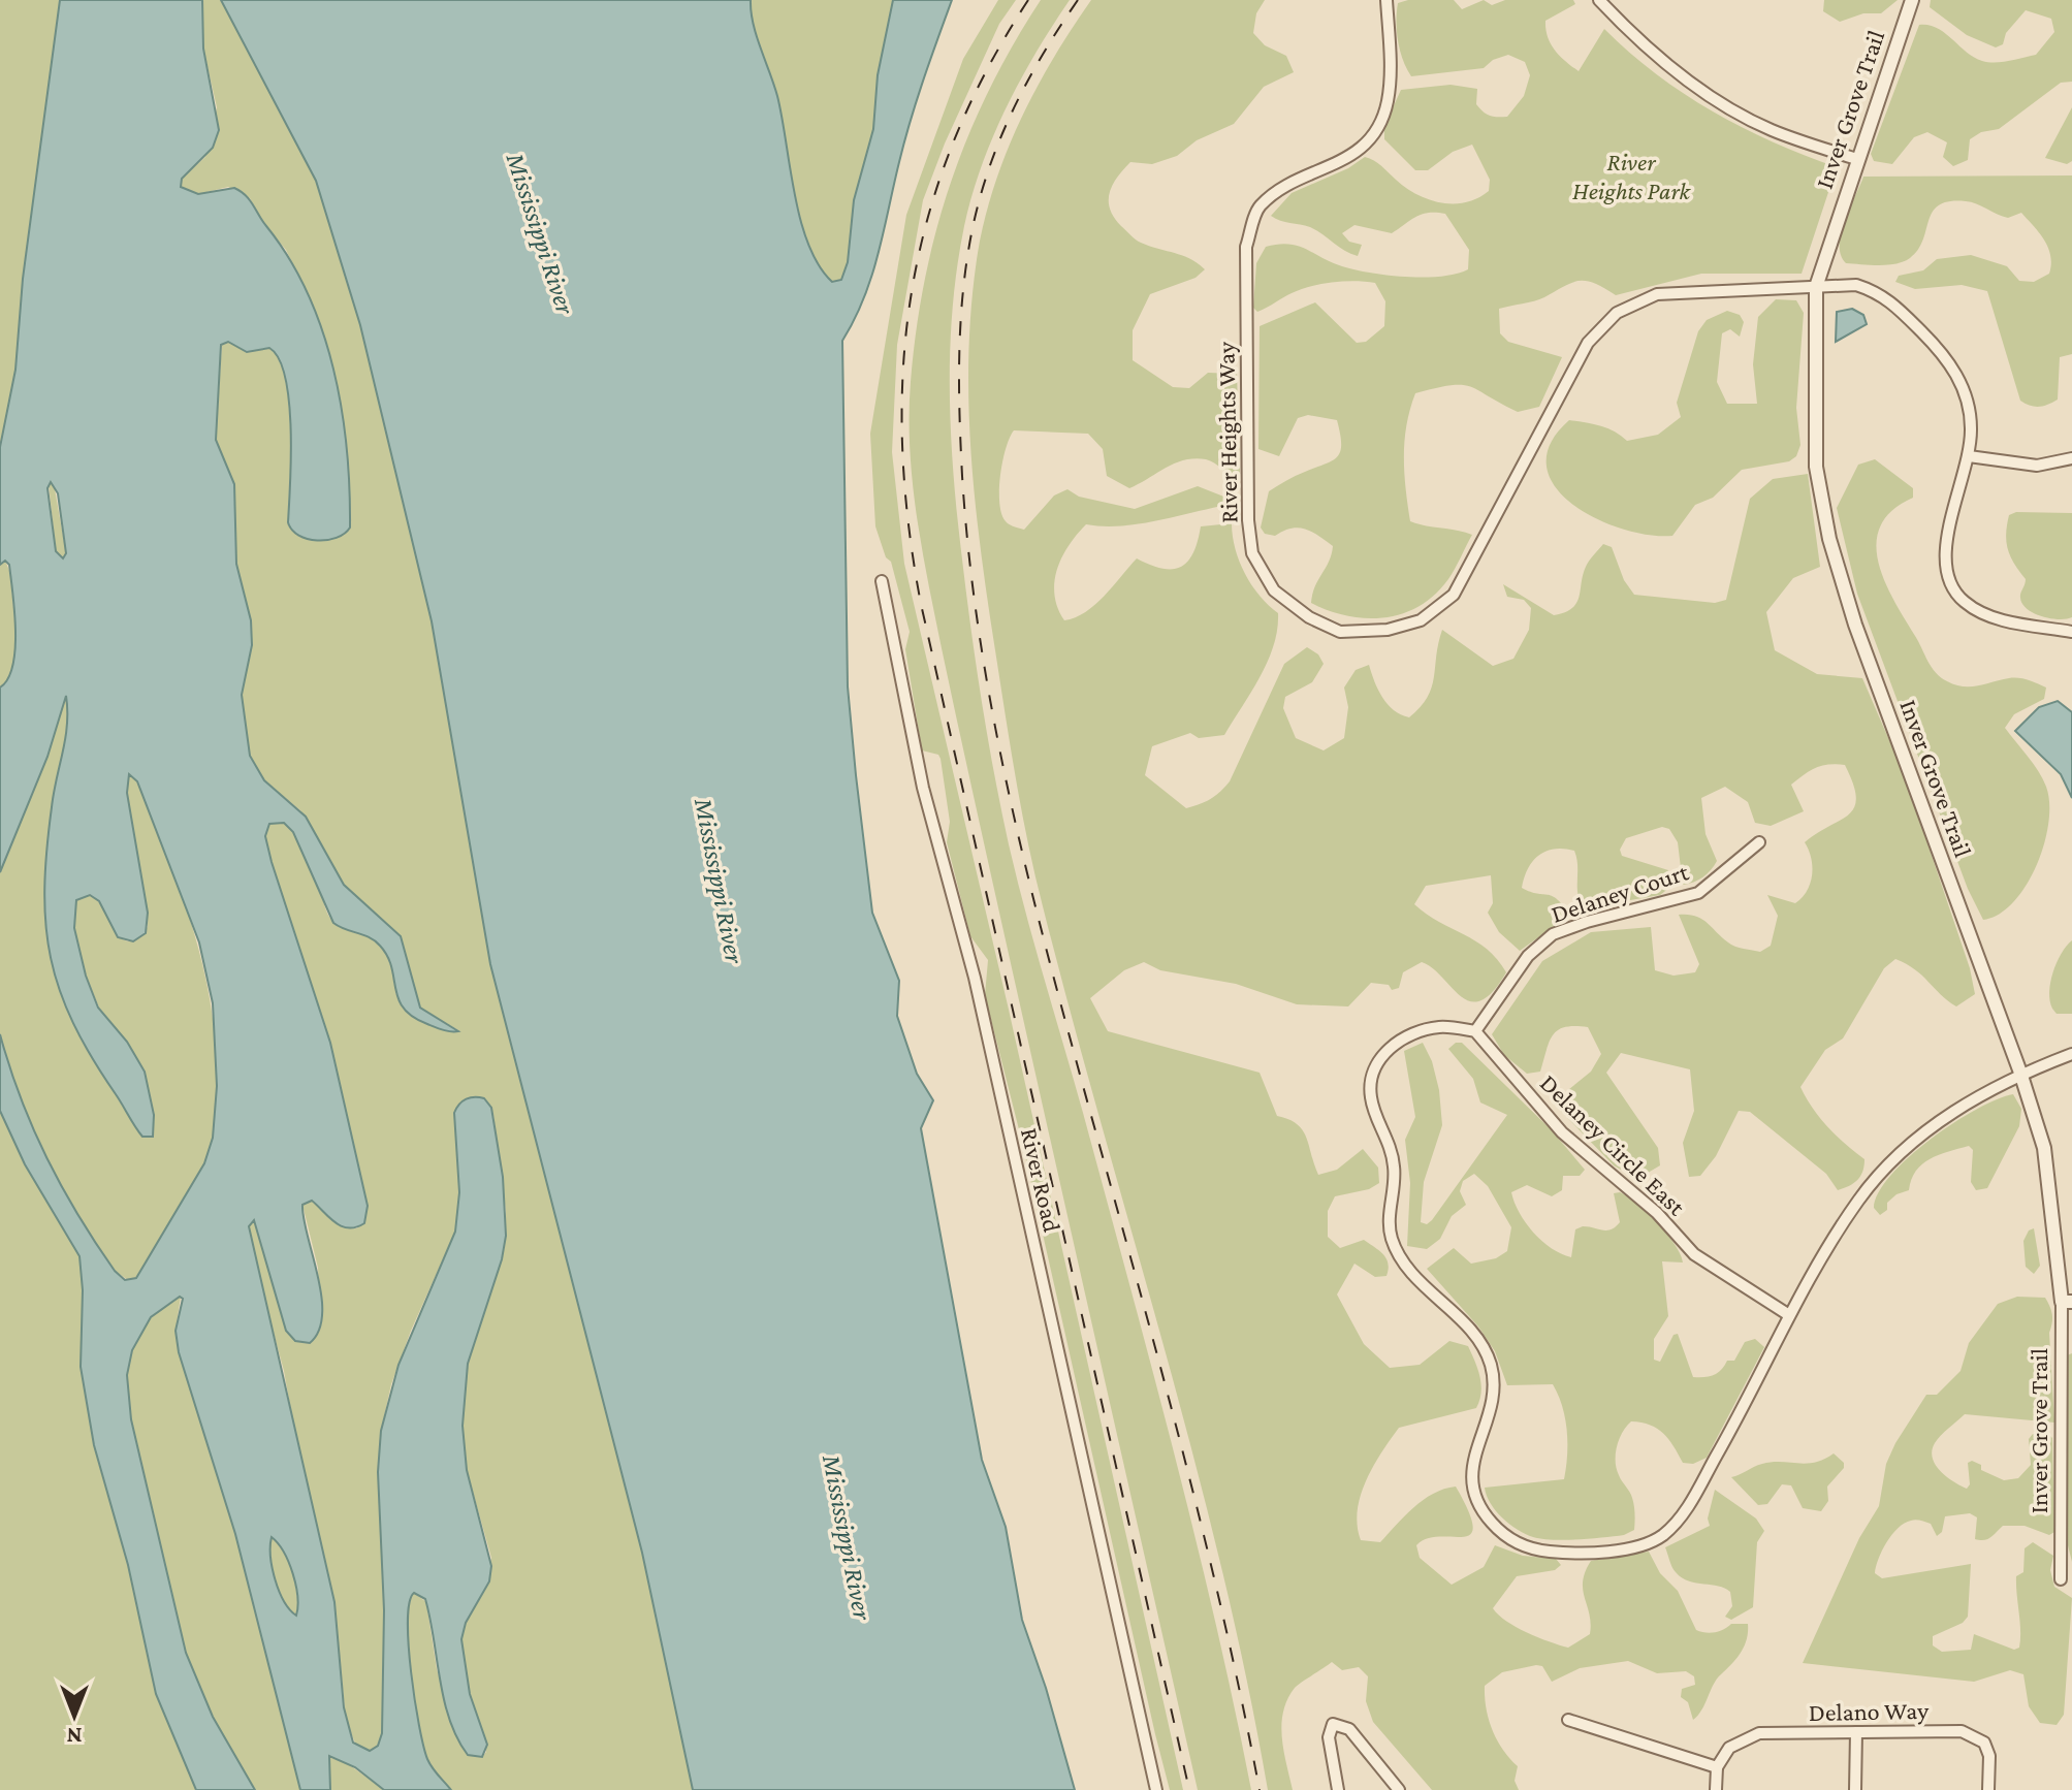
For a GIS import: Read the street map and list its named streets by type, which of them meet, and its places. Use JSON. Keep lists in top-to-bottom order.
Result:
{
  "streets": {
    "street": [
      "Inver Grove Trail",
      "River Heights Way",
      "Delaney Court",
      "Delaney Circle East",
      "River Road",
      "Delano Way"
    ]
  },
  "crossings": [
    ["Inver Grove Trail", "River Heights Way"],
    ["Delaney Court", "Delaney Circle East"]
  ],
  "water": ["Mississippi River"],
  "parks": ["River Heights Park"],
  "north": "bottom"
}
